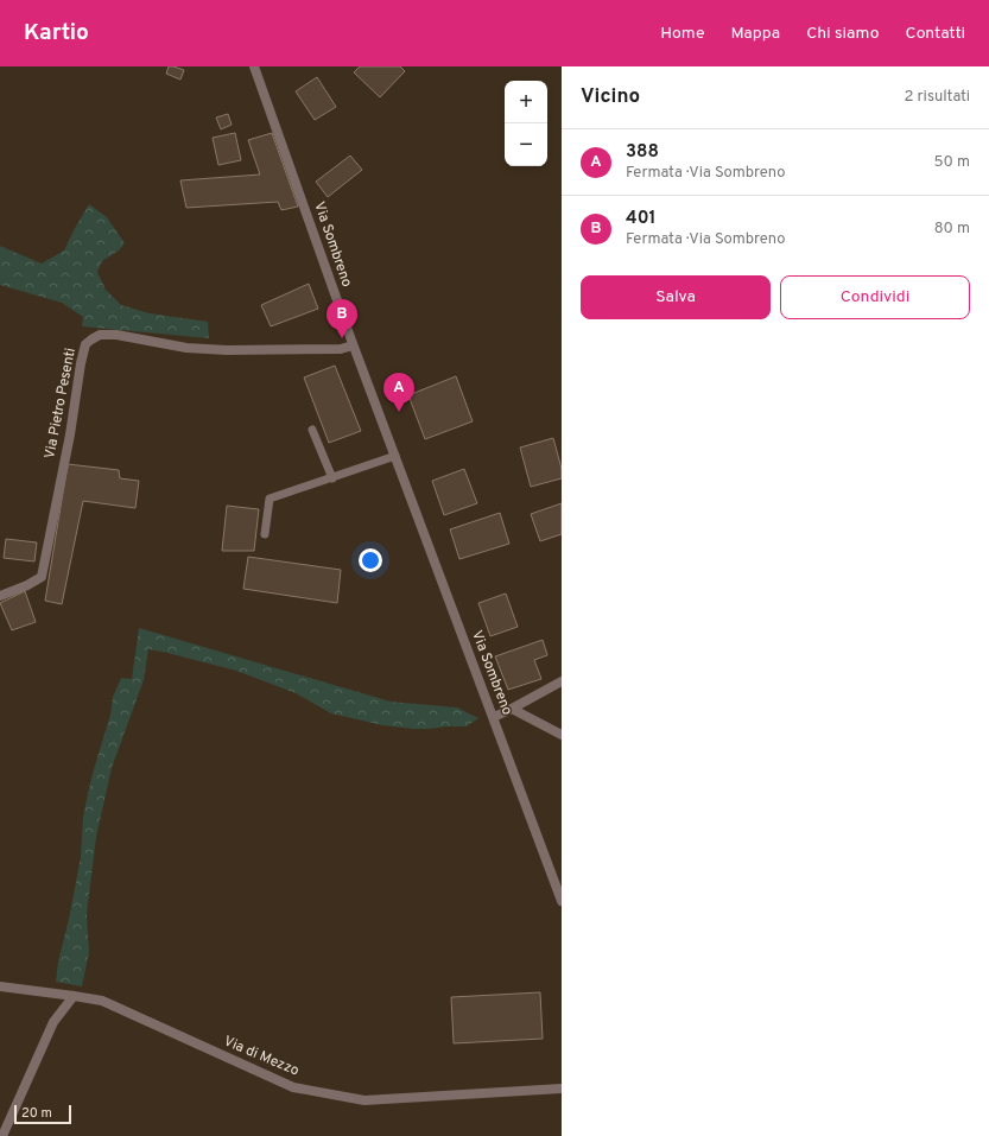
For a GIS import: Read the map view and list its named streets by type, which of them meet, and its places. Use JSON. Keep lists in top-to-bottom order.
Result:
{
  "streets": {
    "street": ["Via Sombreno", "Via Pietro Pesenti", "Via di Mezzo"]
  },
  "crossings": [
    ["Via Sombreno", "Via Pietro Pesenti"]
  ],
  "scale_bar": "20 m",
  "page": {
    "header": "Kartio",
    "nav": [
      "Home",
      "Mappa",
      "Chi siamo",
      "Contatti"
    ],
    "heading": ["Vicino", "2 risultati"],
    "map_buttons": ["+", "−"],
    "list": [
      {
        "mark": "A",
        "name": "388",
        "note": "Fermata · Via Sombreno",
        "value": "50 m"
      },
      {
        "mark": "B",
        "name": "401",
        "note": "Fermata · Via Sombreno",
        "value": "80 m"
      }
    ],
    "buttons": ["Salva", "Condividi"],
    "pins": ["B", "A"],
    "scale": "20 m"
  }
}
